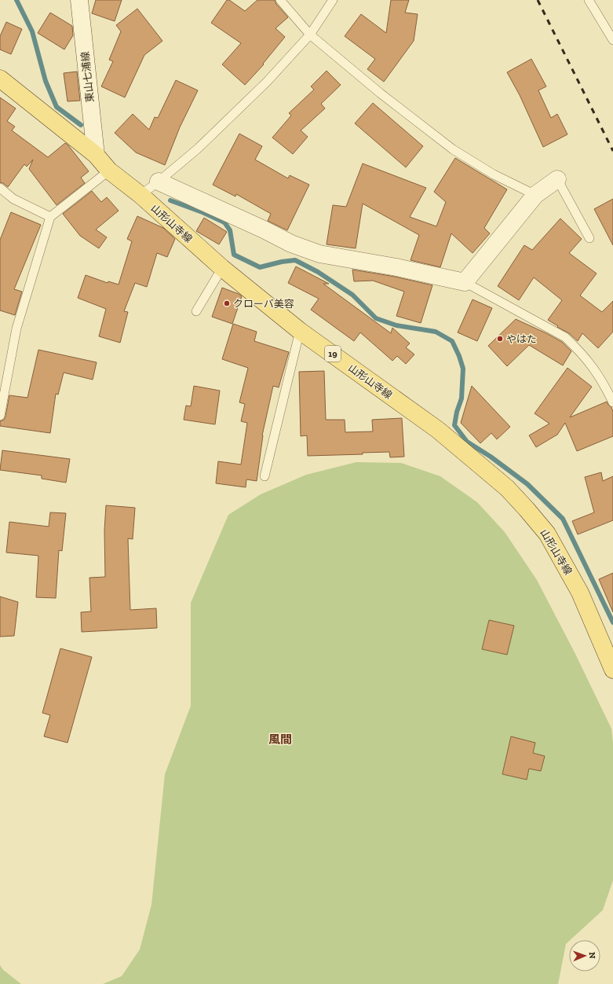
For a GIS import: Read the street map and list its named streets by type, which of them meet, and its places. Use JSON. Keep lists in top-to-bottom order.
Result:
{
  "streets": {
    "main road": ["山形山寺線", "19"],
    "street": ["東山七浦線"]
  },
  "crossings": [
    ["東山七浦線", "山形山寺線"]
  ],
  "districts": ["風間"],
  "places": ["クローバ美容", "やはた"],
  "north": "right"
}
